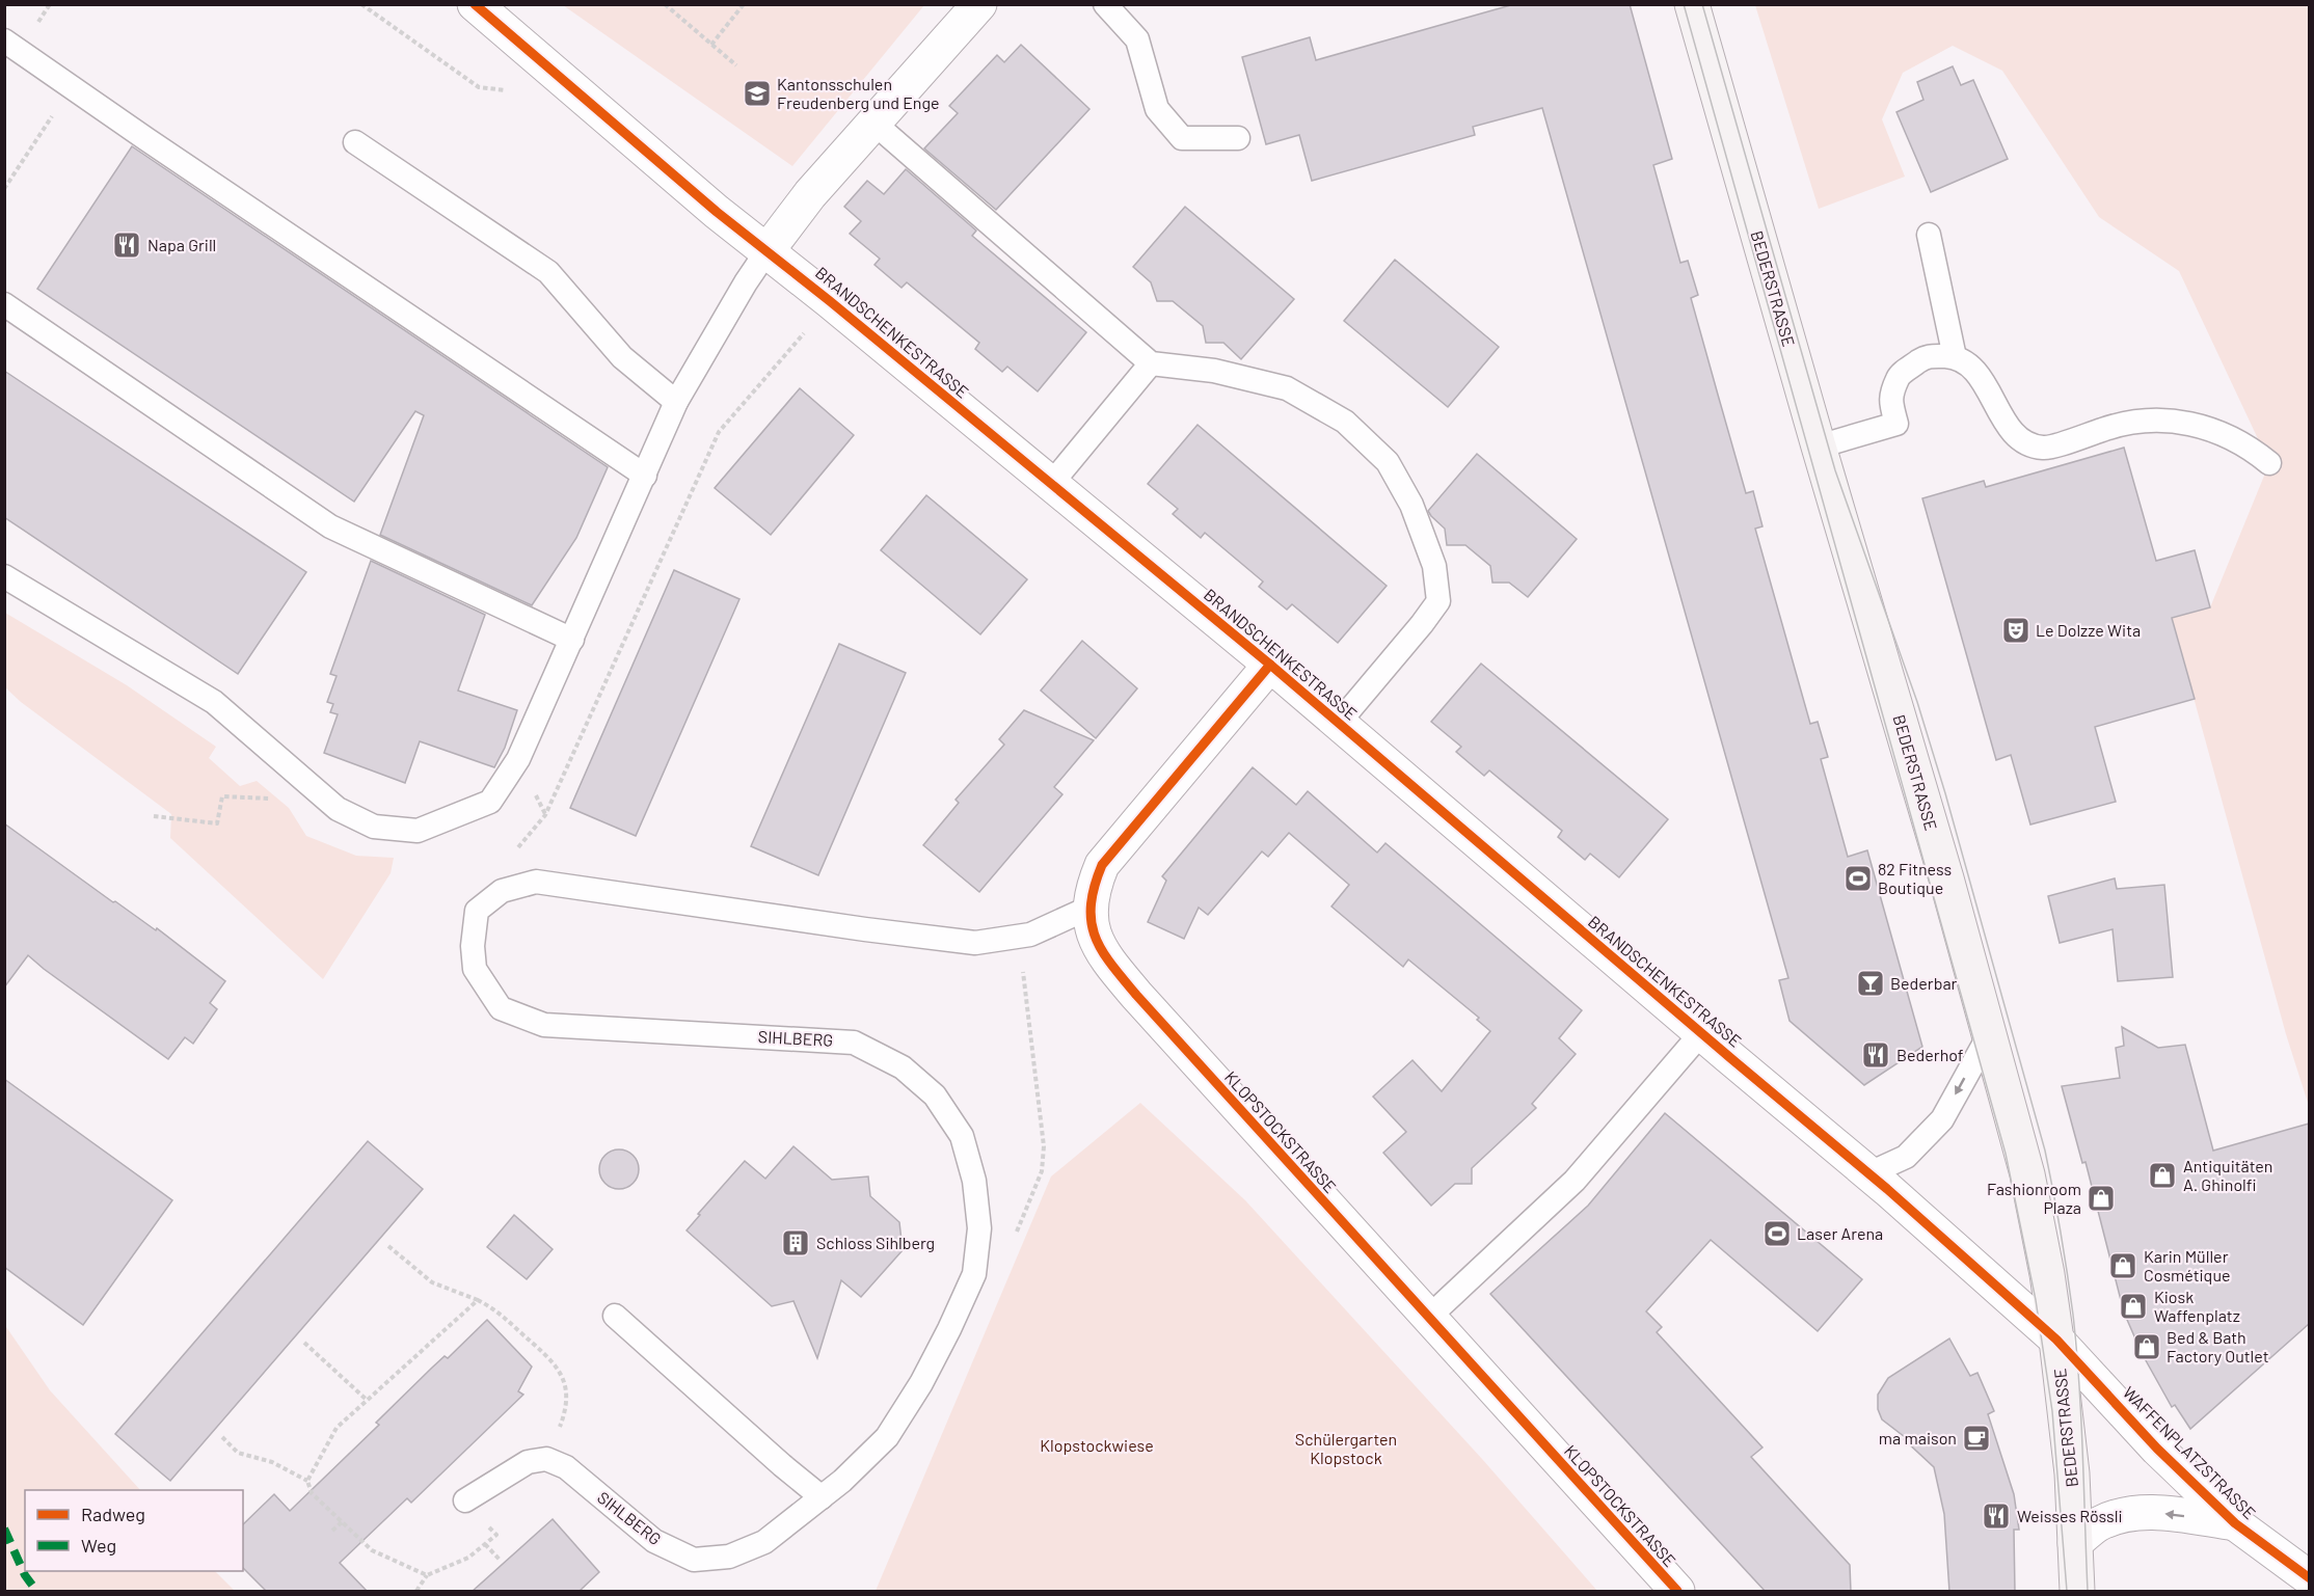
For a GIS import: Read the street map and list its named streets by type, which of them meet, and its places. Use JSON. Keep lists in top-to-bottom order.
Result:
{
  "streets": {
    "main road": ["BEDERSTRASSE"],
    "street": ["BRANDSCHENKESTRASSE", "KLOPSTOCKSTRASSE", "WAFFENPLATZSTRASSE"],
    "lane": ["SIHLBERG"]
  },
  "crossings": [
    ["BEDERSTRASSE", "BRANDSCHENKESTRASSE"],
    ["BEDERSTRASSE", "WAFFENPLATZSTRASSE"],
    ["BRANDSCHENKESTRASSE", "KLOPSTOCKSTRASSE"],
    ["BRANDSCHENKESTRASSE", "WAFFENPLATZSTRASSE"],
    ["SIHLBERG", "KLOPSTOCKSTRASSE"]
  ],
  "parks": ["Schülergarten Klopstock", "Klopstockwiese"],
  "places": {
    "school or university": ["Kantonsschulen Freudenberg und Enge"],
    "restaurant": ["Napa Grill", "Bederhof", "Weisses Rössli"],
    "theatre": ["Le Dolzze Wita"],
    "sports": ["82 Fitness Boutique", "Laser Arena"],
    "bar": ["Bederbar"],
    "shop": [
      "Antiquitäten A. Ghinolfi",
      "Fashionroom Plaza",
      "Karin Müller Cosmétique",
      "Kiosk Waffenplatz",
      "Bed & Bath Factory Outlet"
    ],
    "building": ["Schloss Sihlberg"],
    "cafe": ["ma maison"]
  },
  "legend": ["Radweg", "Weg"]
}
